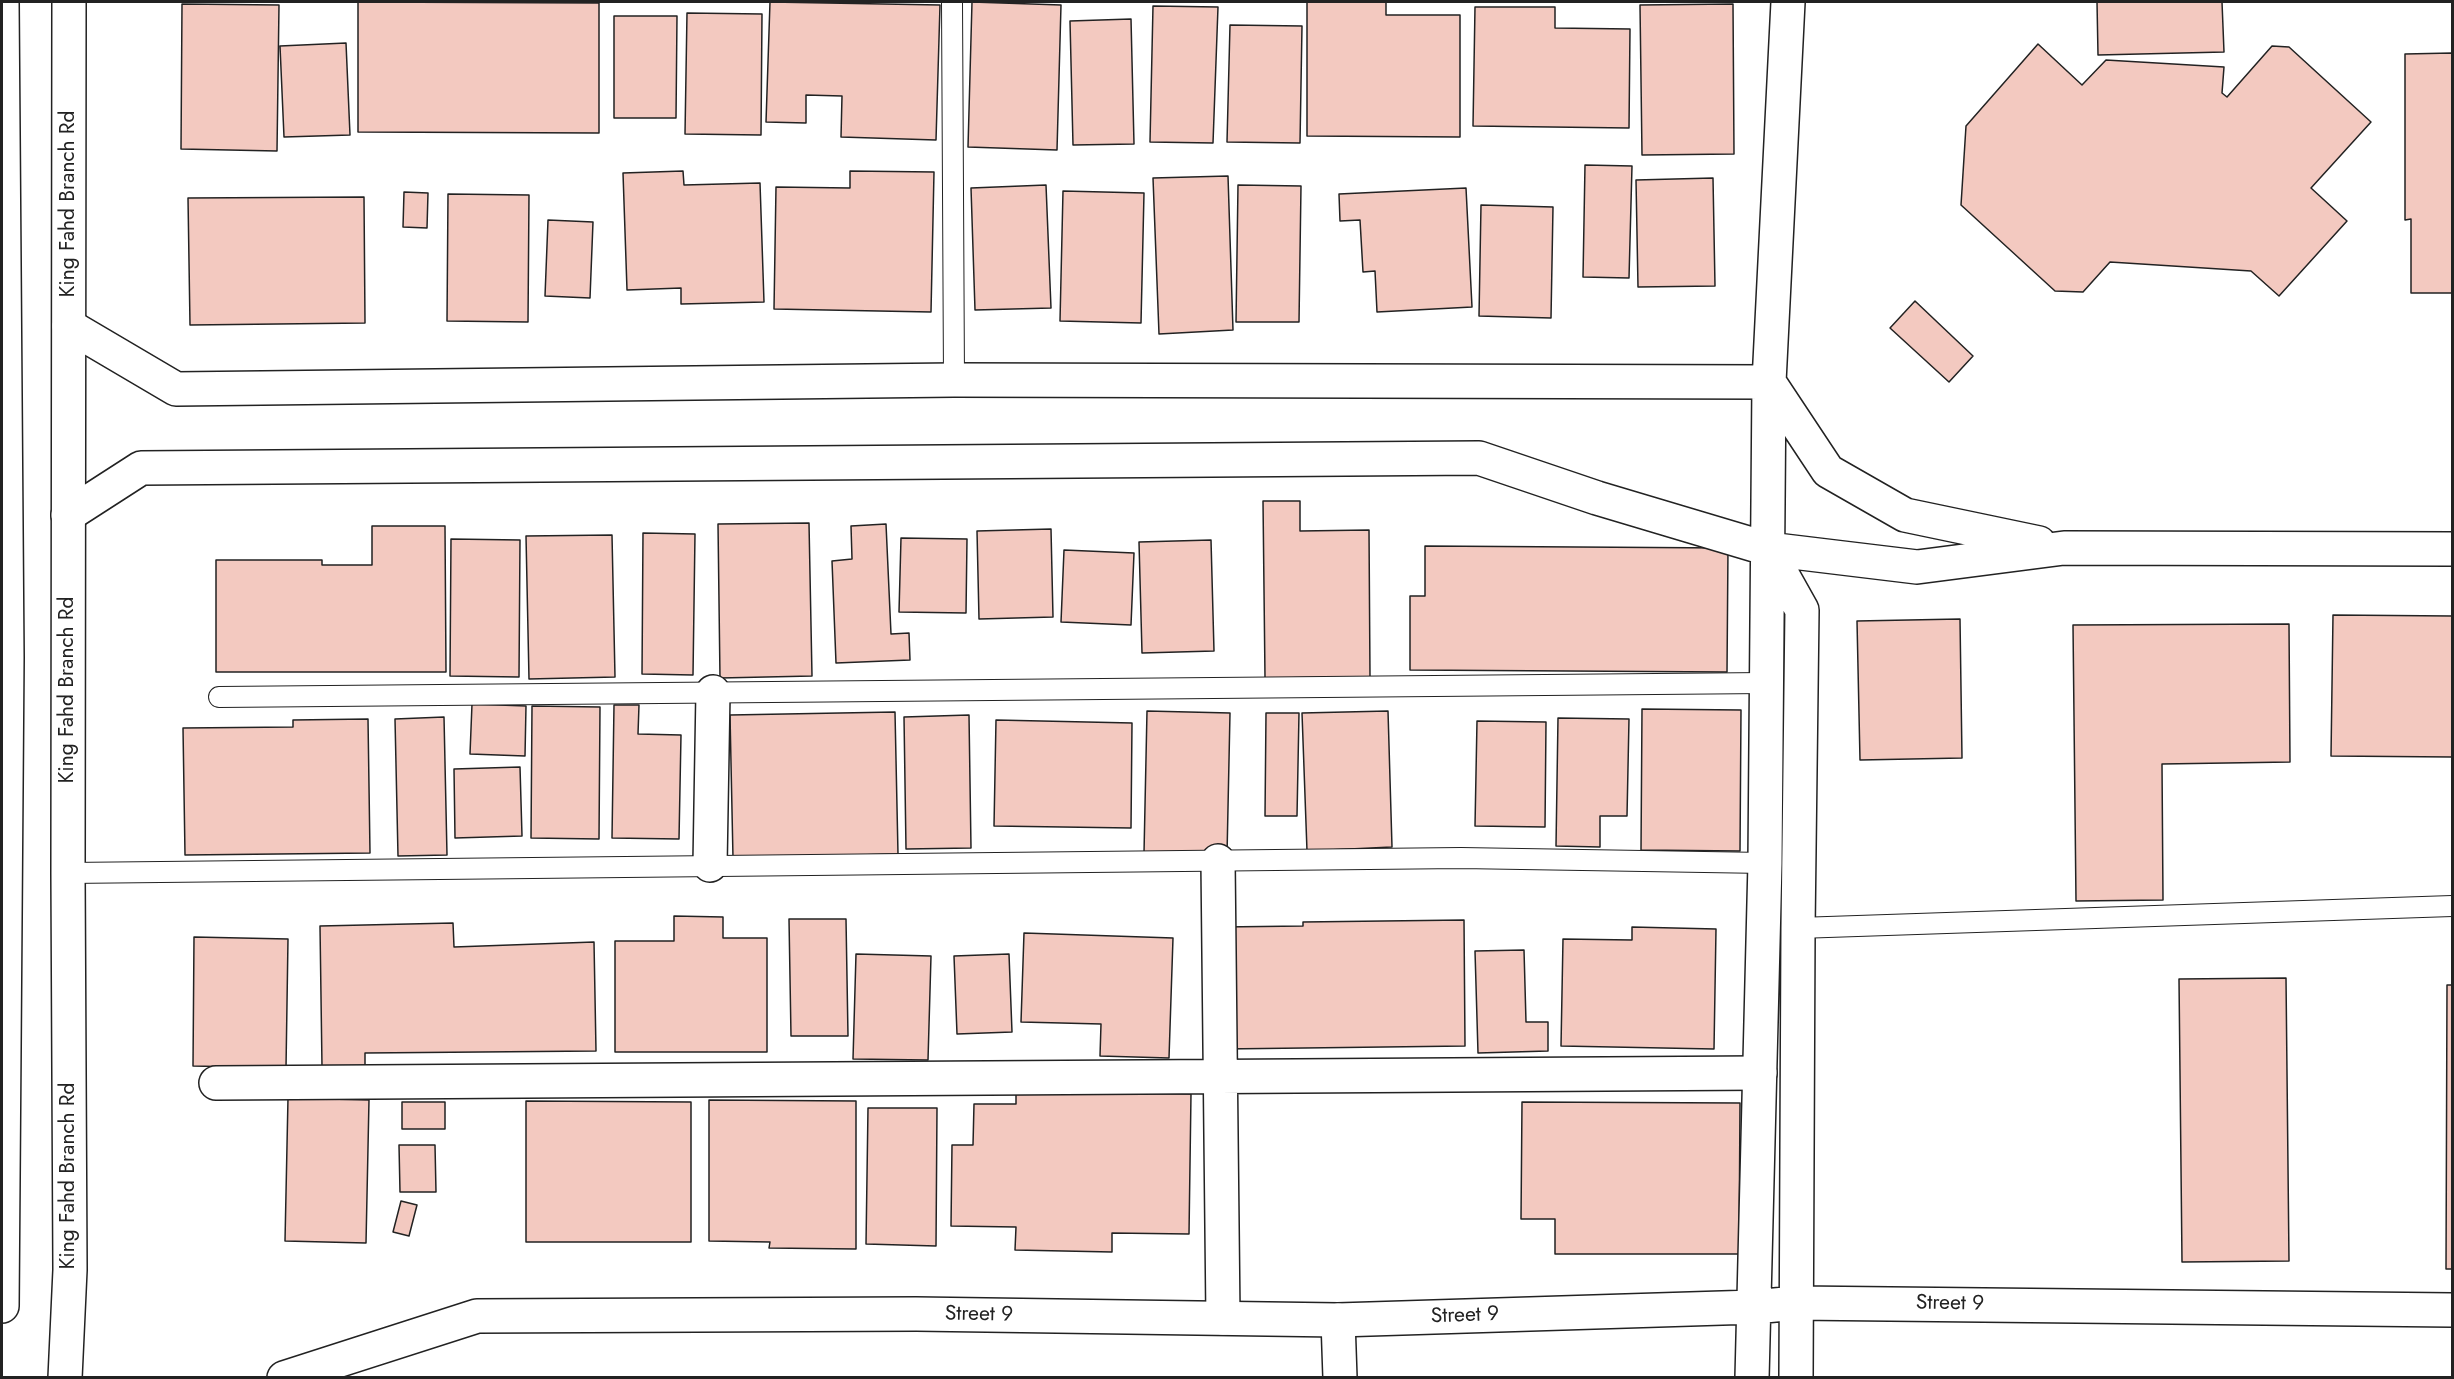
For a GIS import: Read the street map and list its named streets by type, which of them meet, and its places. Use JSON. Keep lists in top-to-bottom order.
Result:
{
  "streets": {
    "main road": ["King Fahd Branch Rd", "Street 9"]
  }
}
